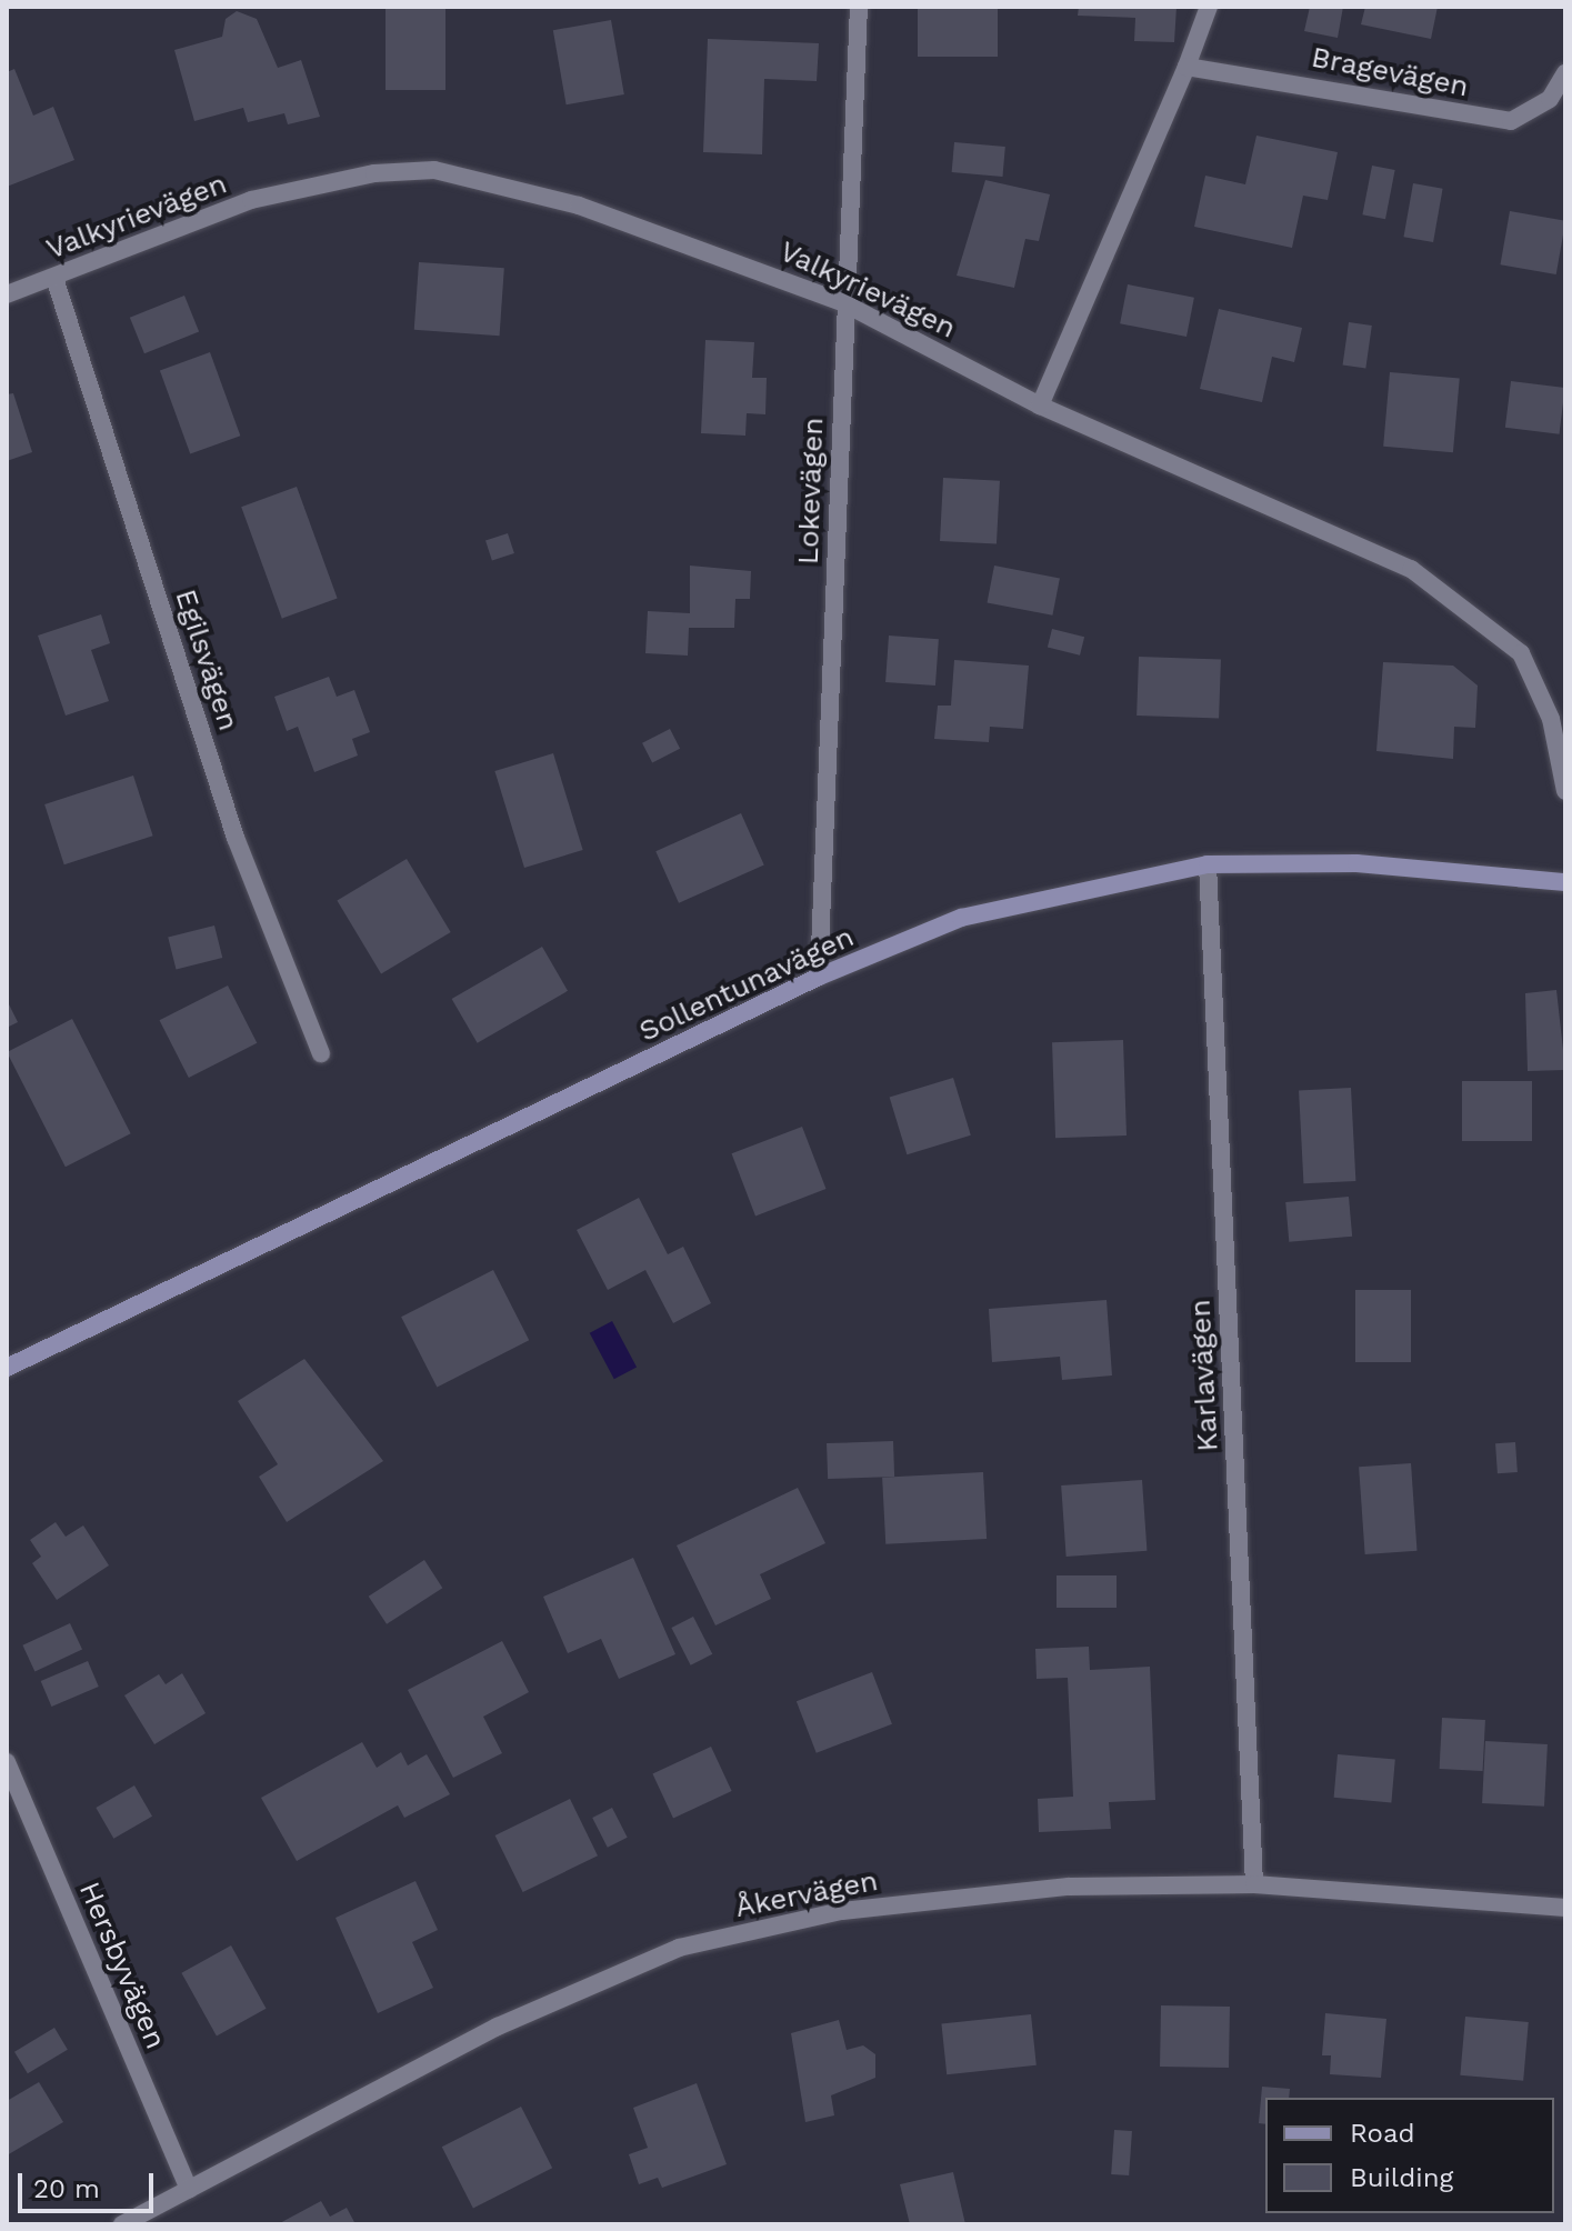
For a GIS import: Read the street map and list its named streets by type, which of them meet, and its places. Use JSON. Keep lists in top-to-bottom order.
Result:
{
  "streets": {
    "street": [
      "Bragevägen",
      "Valkyrievägen",
      "Lokevägen",
      "Egilsvägen",
      "Sollentunavägen",
      "Karlavägen",
      "Åkervägen",
      "Hersbyvägen"
    ]
  },
  "crossings": [
    ["Valkyrievägen", "Lokevägen"],
    ["Valkyrievägen", "Egilsvägen"],
    ["Lokevägen", "Sollentunavägen"],
    ["Sollentunavägen", "Karlavägen"],
    ["Karlavägen", "Åkervägen"],
    ["Åkervägen", "Hersbyvägen"]
  ],
  "legend": ["Road", "Building"],
  "scale_bar": "20 m"
}
